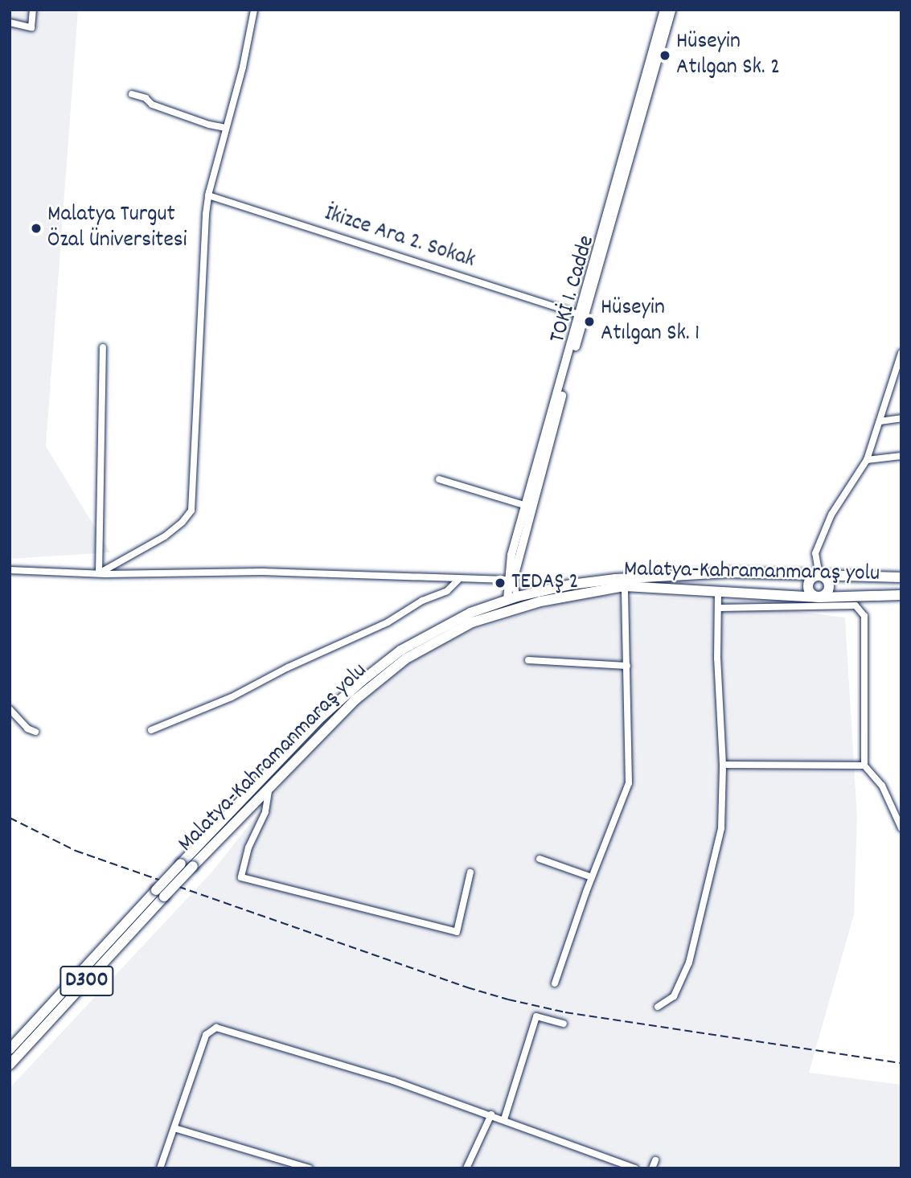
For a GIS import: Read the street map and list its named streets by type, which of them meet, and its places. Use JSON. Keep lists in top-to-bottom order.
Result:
{
  "streets": {
    "highway": ["Malatya-Kahramanmaraş yolu", "D300"],
    "main road": ["TOKİ 1. Cadde"],
    "street": ["İkizce Ara 2. Sokak"]
  },
  "crossings": [
    ["İkizce Ara 2. Sokak", "TOKİ 1. Cadde"],
    ["TOKİ 1. Cadde", "D300"],
    ["Malatya-Kahramanmaraş yolu", "D300"]
  ],
  "places": [
    "Hüseyin Atılgan Sk. 2",
    "Malatya Turgut Özal Üniversitesi",
    "Hüseyin Atılgan Sk. 1",
    "TEDAŞ 2"
  ]
}
